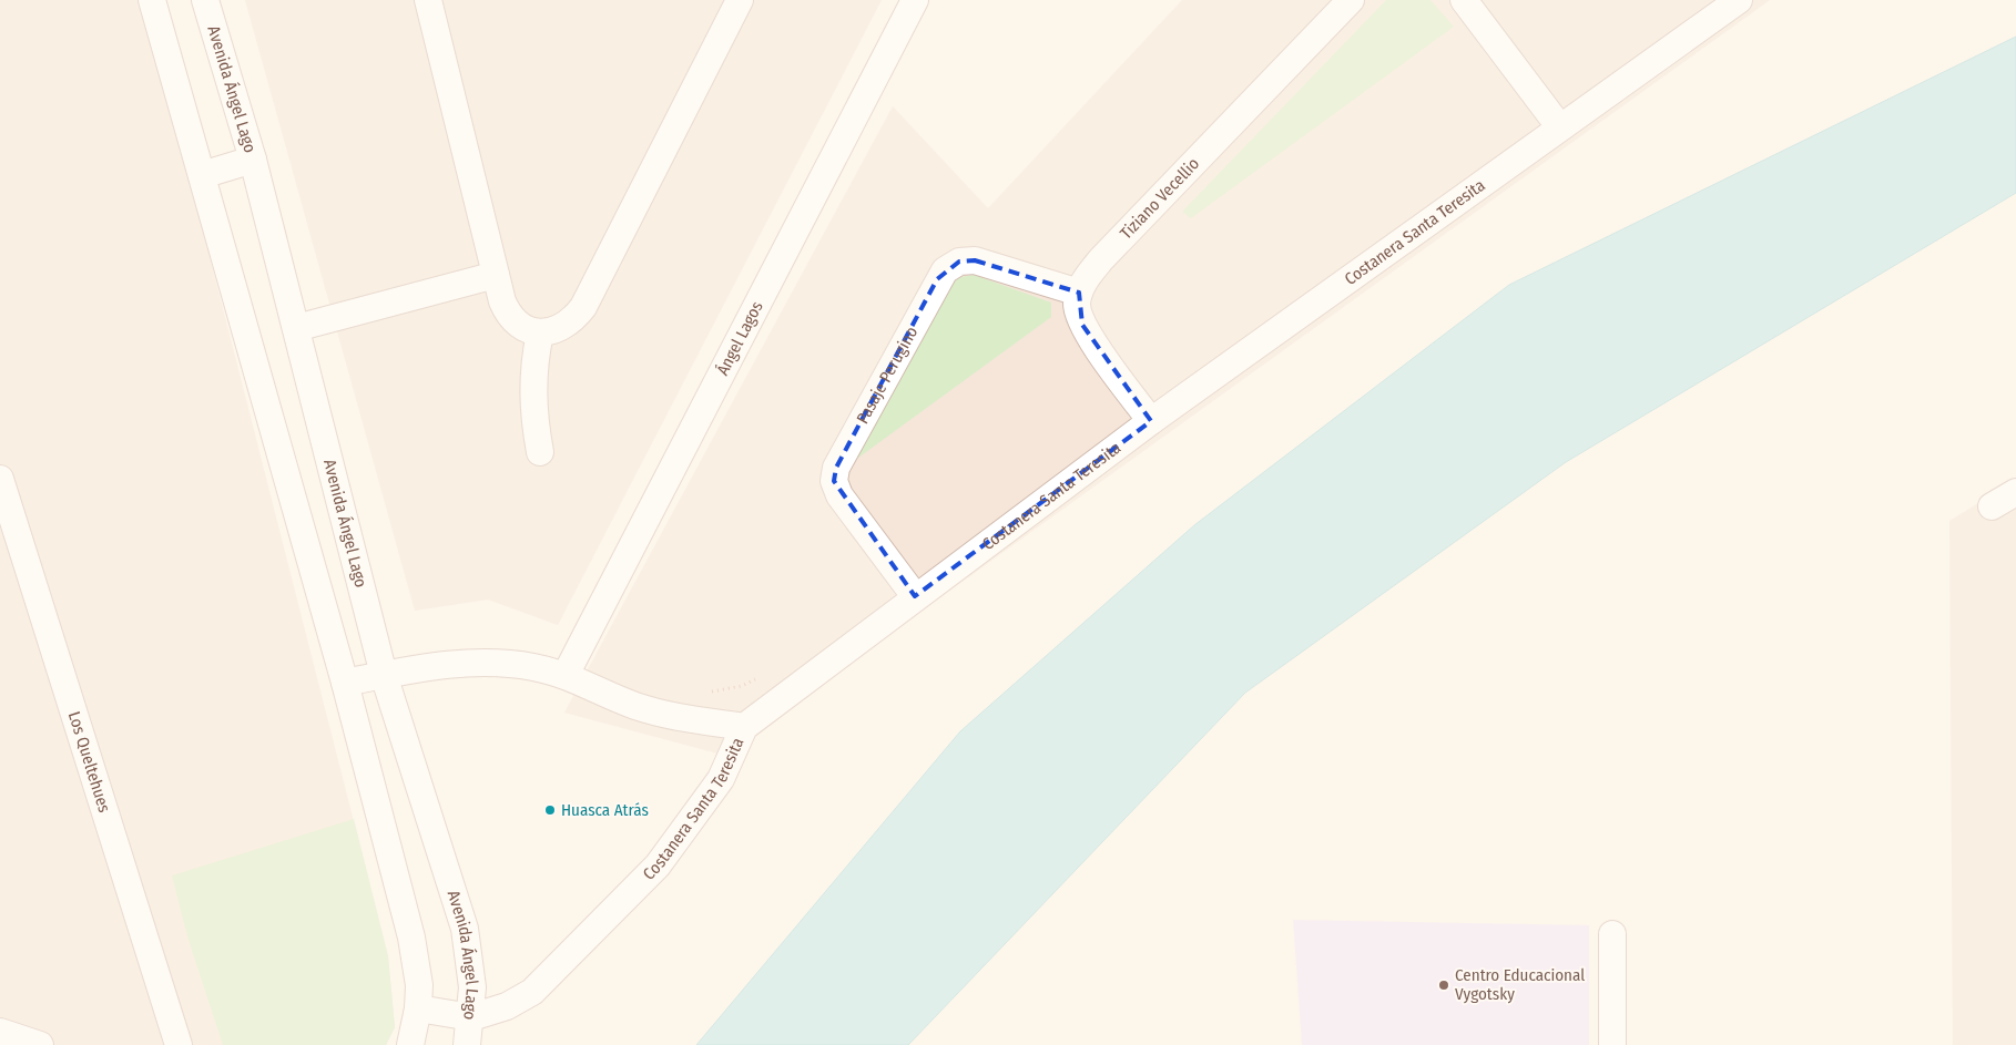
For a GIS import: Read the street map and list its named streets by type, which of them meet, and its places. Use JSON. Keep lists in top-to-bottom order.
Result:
{
  "streets": {
    "street": [
      "Avenida Ángel Lago",
      "Tiziano Vecellio",
      "Costanera Santa Teresita",
      "Ángel Lagos",
      "Pasaje Perugino",
      "Los Queltehues"
    ]
  },
  "crossings": [
    ["Avenida Ángel Lago", "Costanera Santa Teresita"],
    ["Tiziano Vecellio", "Pasaje Perugino"],
    ["Costanera Santa Teresita", "Pasaje Perugino"]
  ],
  "places": ["Huasca Atrás", "Centro Educacional Vygotsky"]
}
